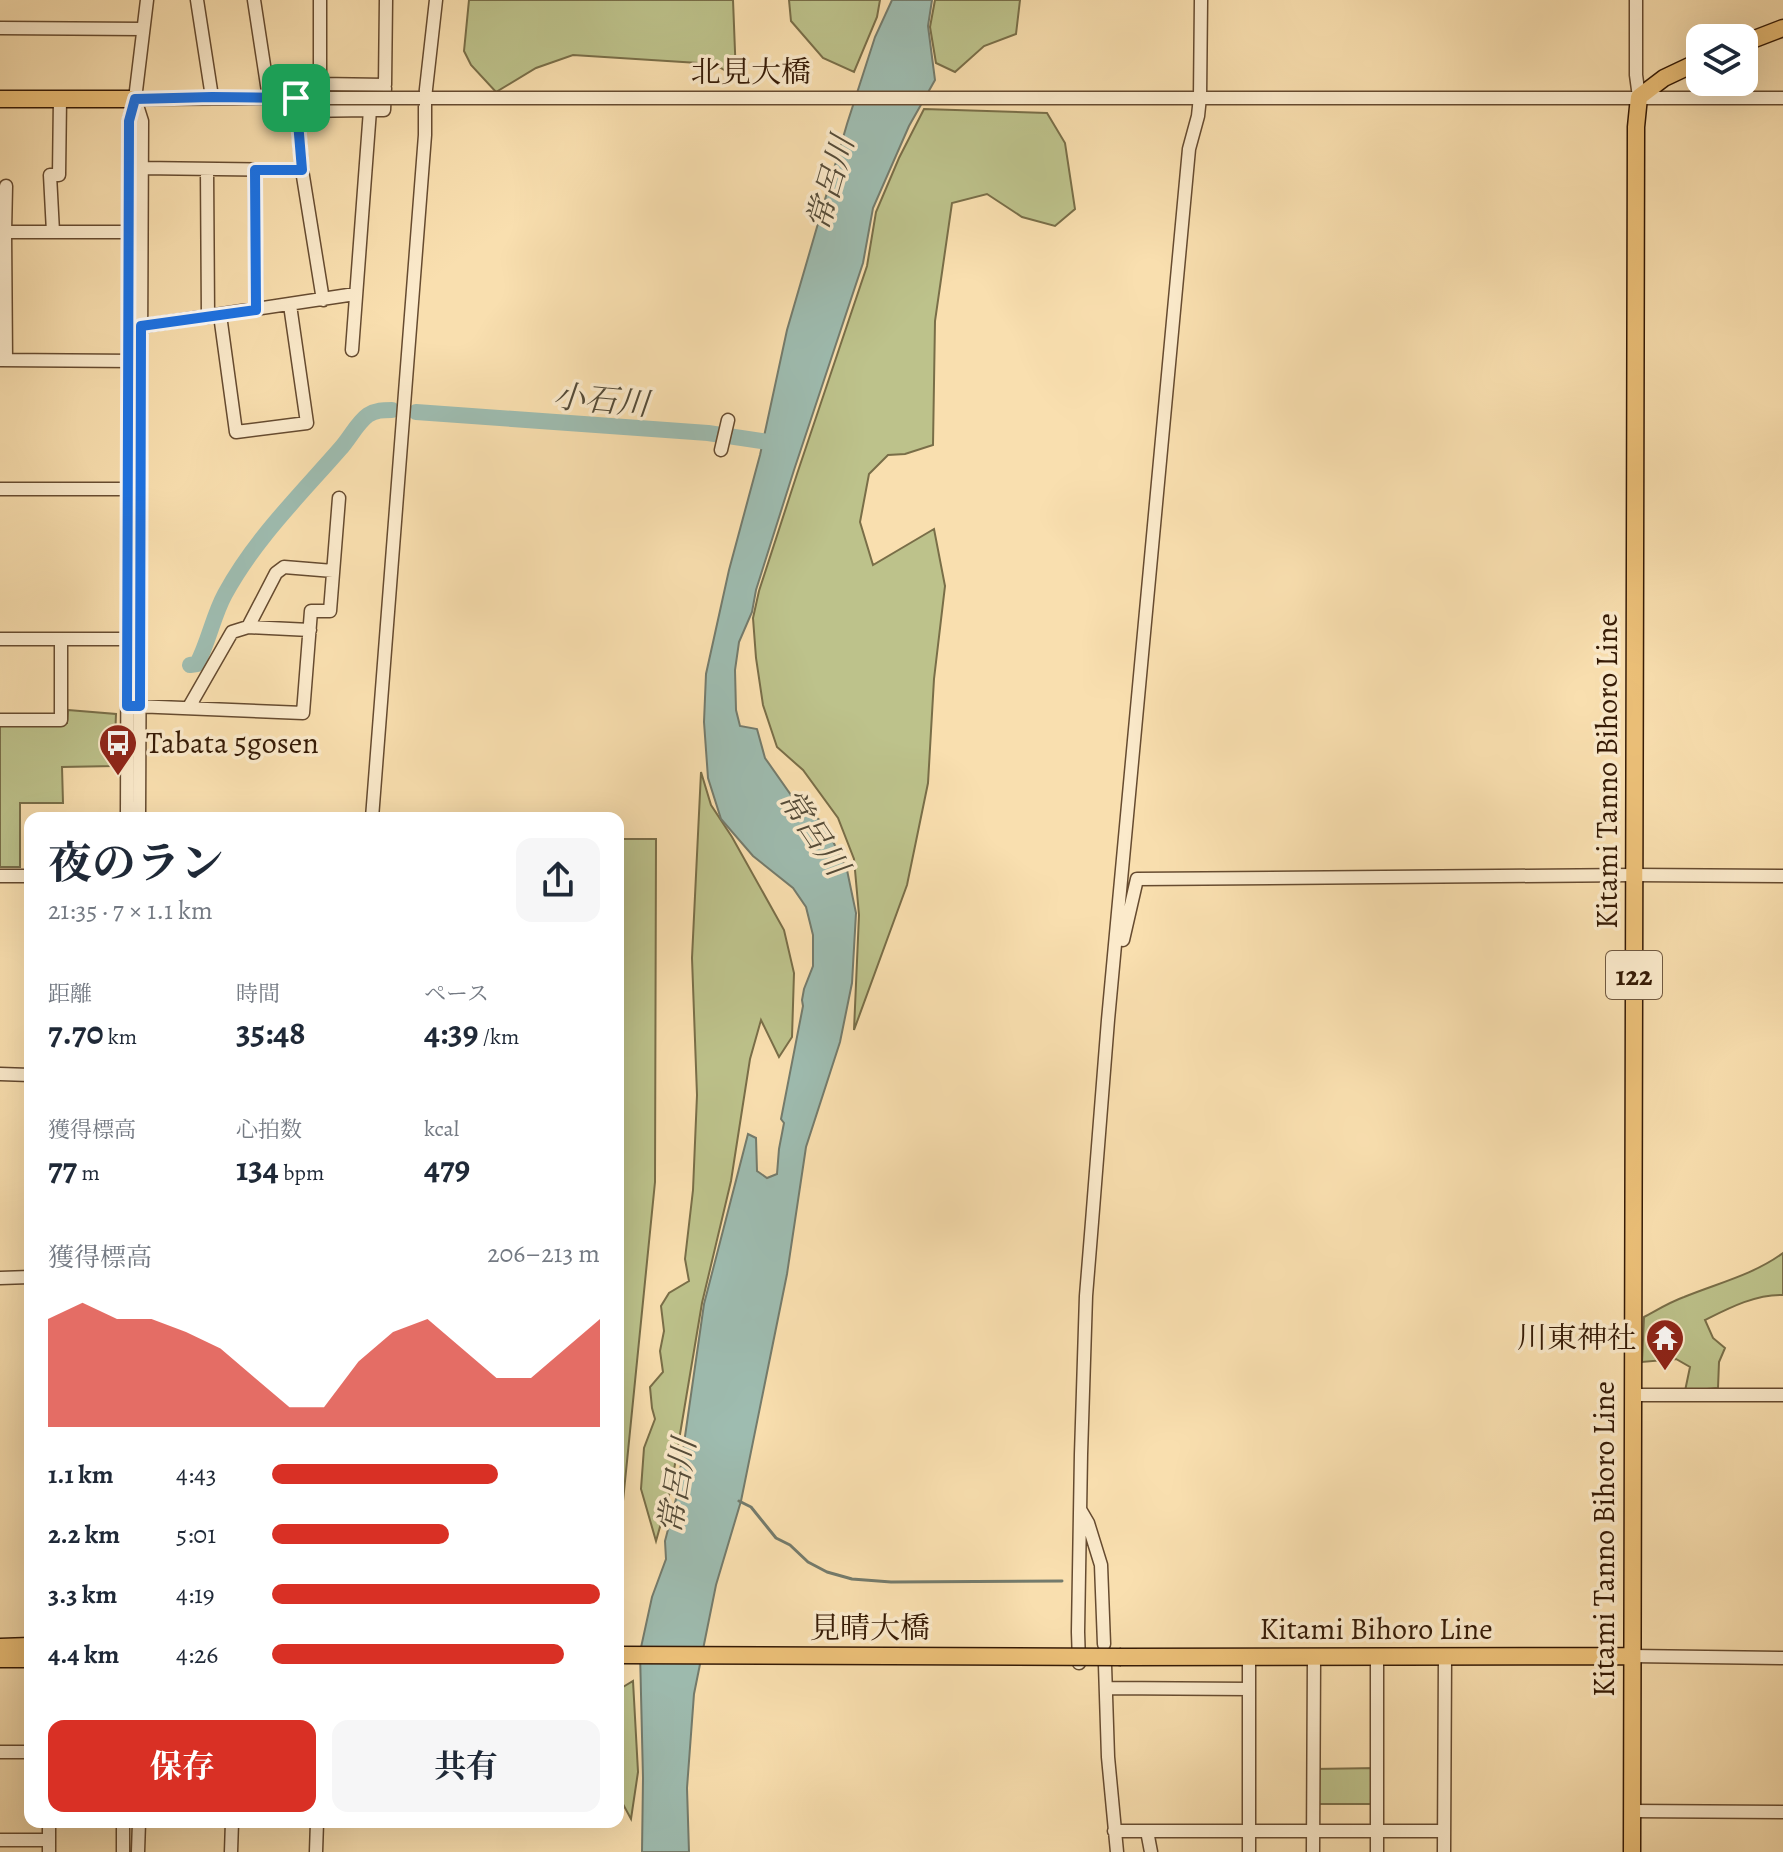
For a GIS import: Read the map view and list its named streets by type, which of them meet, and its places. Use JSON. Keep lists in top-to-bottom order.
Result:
{
  "streets": {
    "main road": [
      "Kitami Tanno Bihoro Line",
      "122",
      "見晴大橋",
      "Kitami Bihoro Line"
    ],
    "street": ["北見大橋"]
  },
  "crossings": [
    ["北見大橋", "Kitami Tanno Bihoro Line"],
    ["Kitami Tanno Bihoro Line", "Kitami Bihoro Line"],
    ["見晴大橋", "Kitami Bihoro Line"]
  ],
  "water": ["常呂川", "小石川"],
  "places": {
    "bus stop": ["Tabata 5gosen"],
    "temple": ["川東神社"]
  },
  "page": {
    "heading": ["夜のラン", "21:35 · 7 × 1.1 km"],
    "stats": [
      ["距離", "7.70 km"],
      ["時間", "35:48"],
      ["ペース", "4:39 /km"],
      ["獲得標高", "77 m"],
      ["心拍数", "134 bpm"],
      ["kcal", "479"]
    ],
    "chart": ["獲得標高", "206–213 m"],
    "list": [
      {
        "name": "1.1 km",
        "note": "4:43"
      },
      {
        "name": "2.2 km",
        "note": "5:01"
      },
      {
        "name": "3.3 km",
        "note": "4:19"
      },
      {
        "name": "4.4 km",
        "note": "4:26"
      }
    ],
    "buttons": ["保存", "共有"]
  }
}
